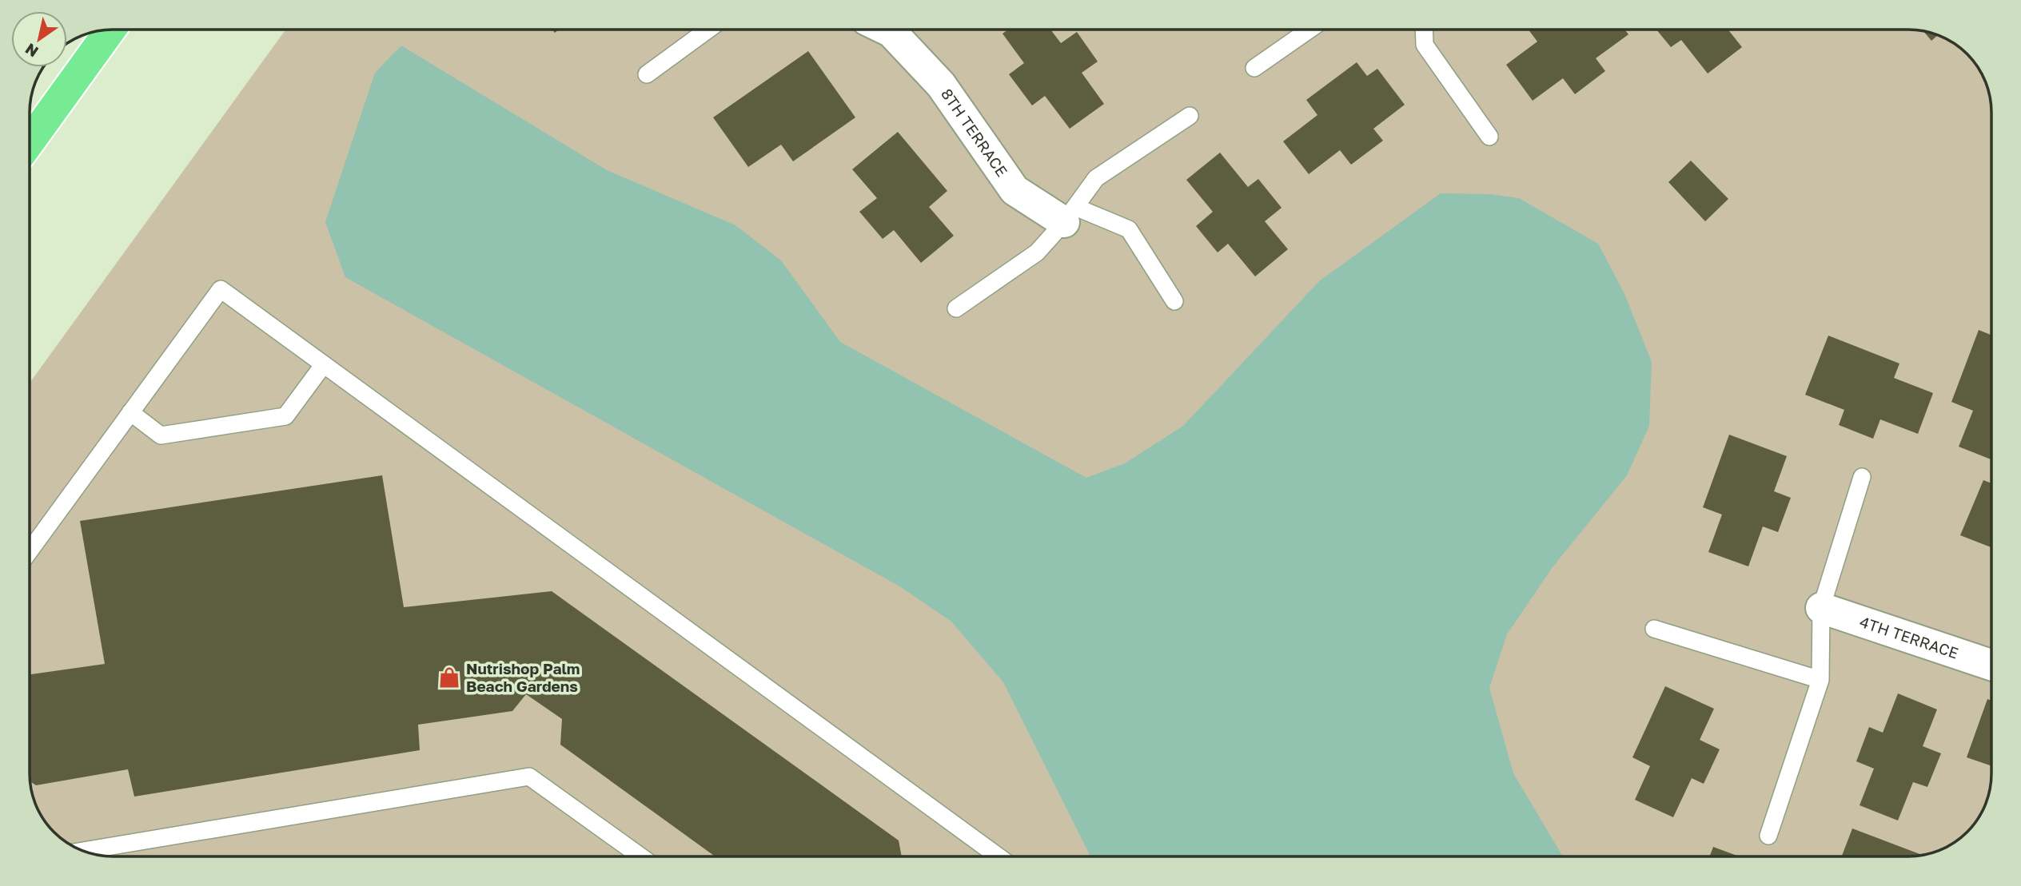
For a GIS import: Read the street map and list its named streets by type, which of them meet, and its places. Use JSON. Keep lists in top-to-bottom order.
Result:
{
  "streets": {
    "street": ["8TH TERRACE", "4TH TERRACE"]
  },
  "places": {
    "shop": ["Nutrishop Palm Beach Gardens"]
  },
  "north": "bottom left"
}
